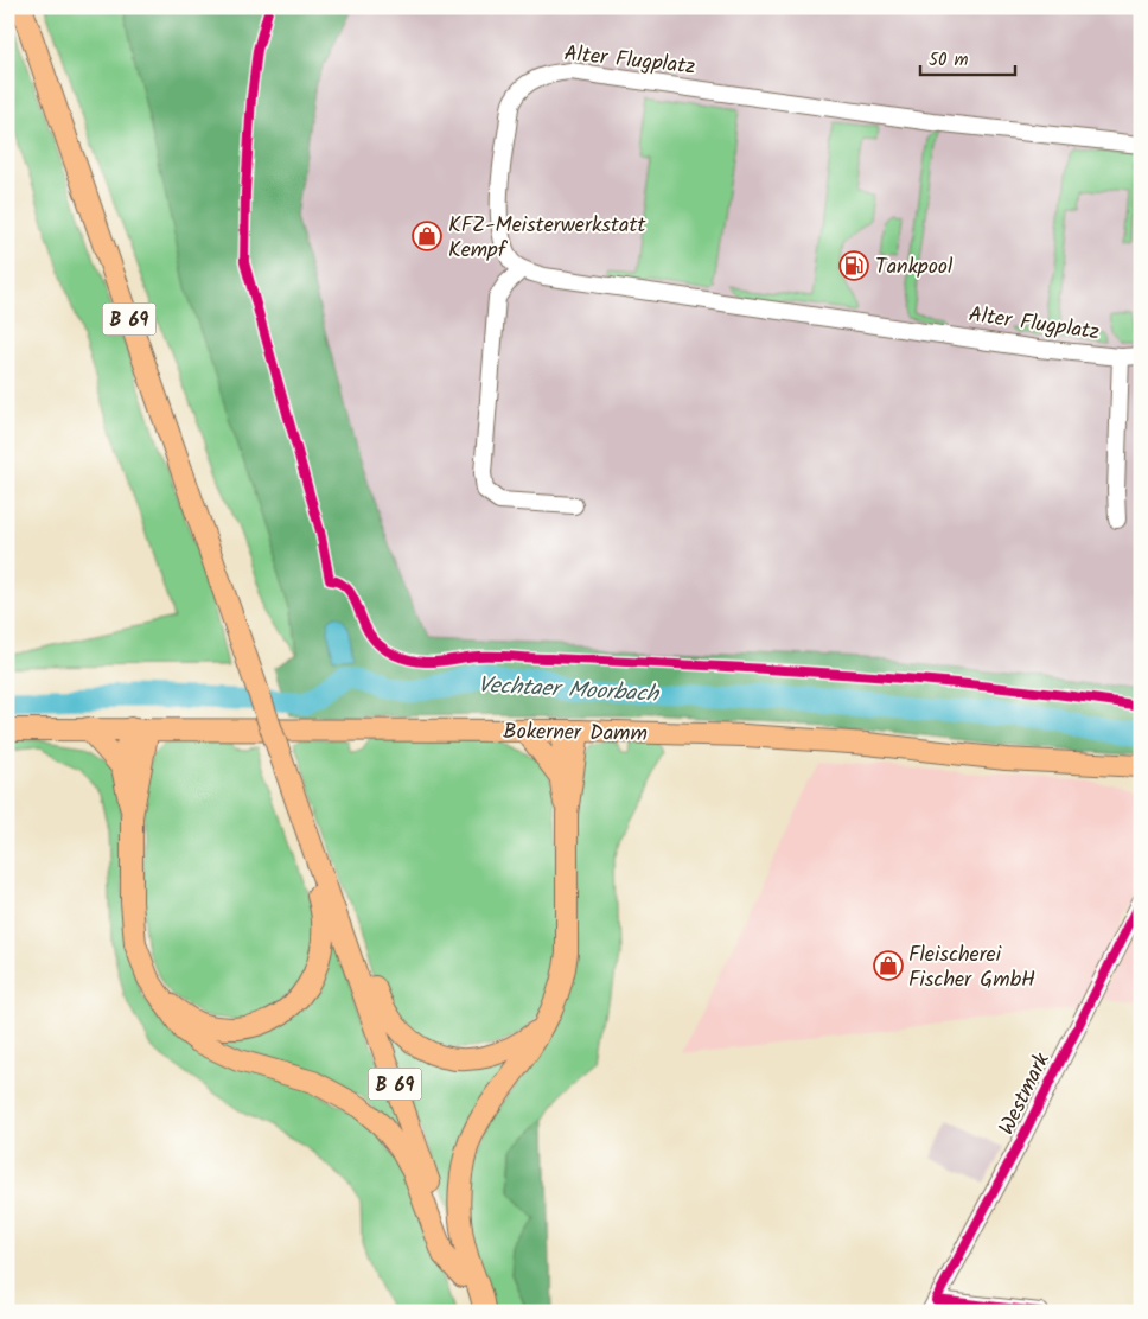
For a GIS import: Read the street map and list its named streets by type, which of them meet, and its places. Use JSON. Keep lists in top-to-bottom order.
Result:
{
  "streets": {
    "main road": ["B 69", "Bokerner Damm"],
    "street": ["Alter Flugplatz", "Westmark"]
  },
  "water": ["Vechtaer Moorbach"],
  "places": {
    "shop": ["KFZ-Meisterwerkstatt Kempf", "Fleischerei Fischer GmbH"],
    "fuel station": ["Tankpool"]
  },
  "scale_bar": "50 m"
}
